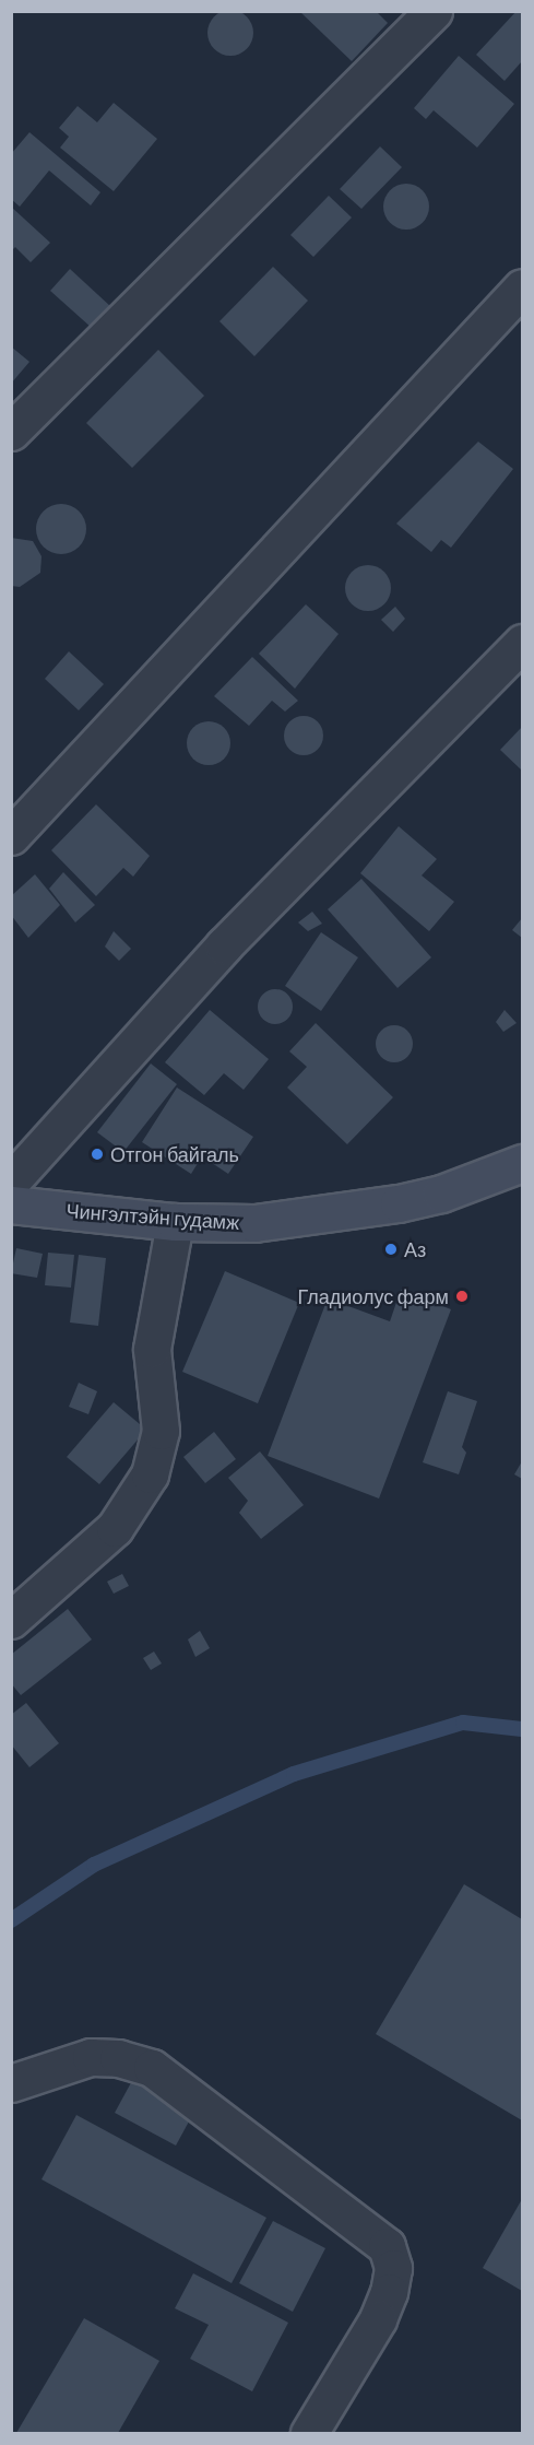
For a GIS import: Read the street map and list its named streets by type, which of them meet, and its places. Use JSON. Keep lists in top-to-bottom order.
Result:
{
  "streets": {
    "main road": ["Чингэлтэйн гудамж"]
  },
  "places": ["Отгон байгаль", "Аз", "Гладиолус фарм"]
}
